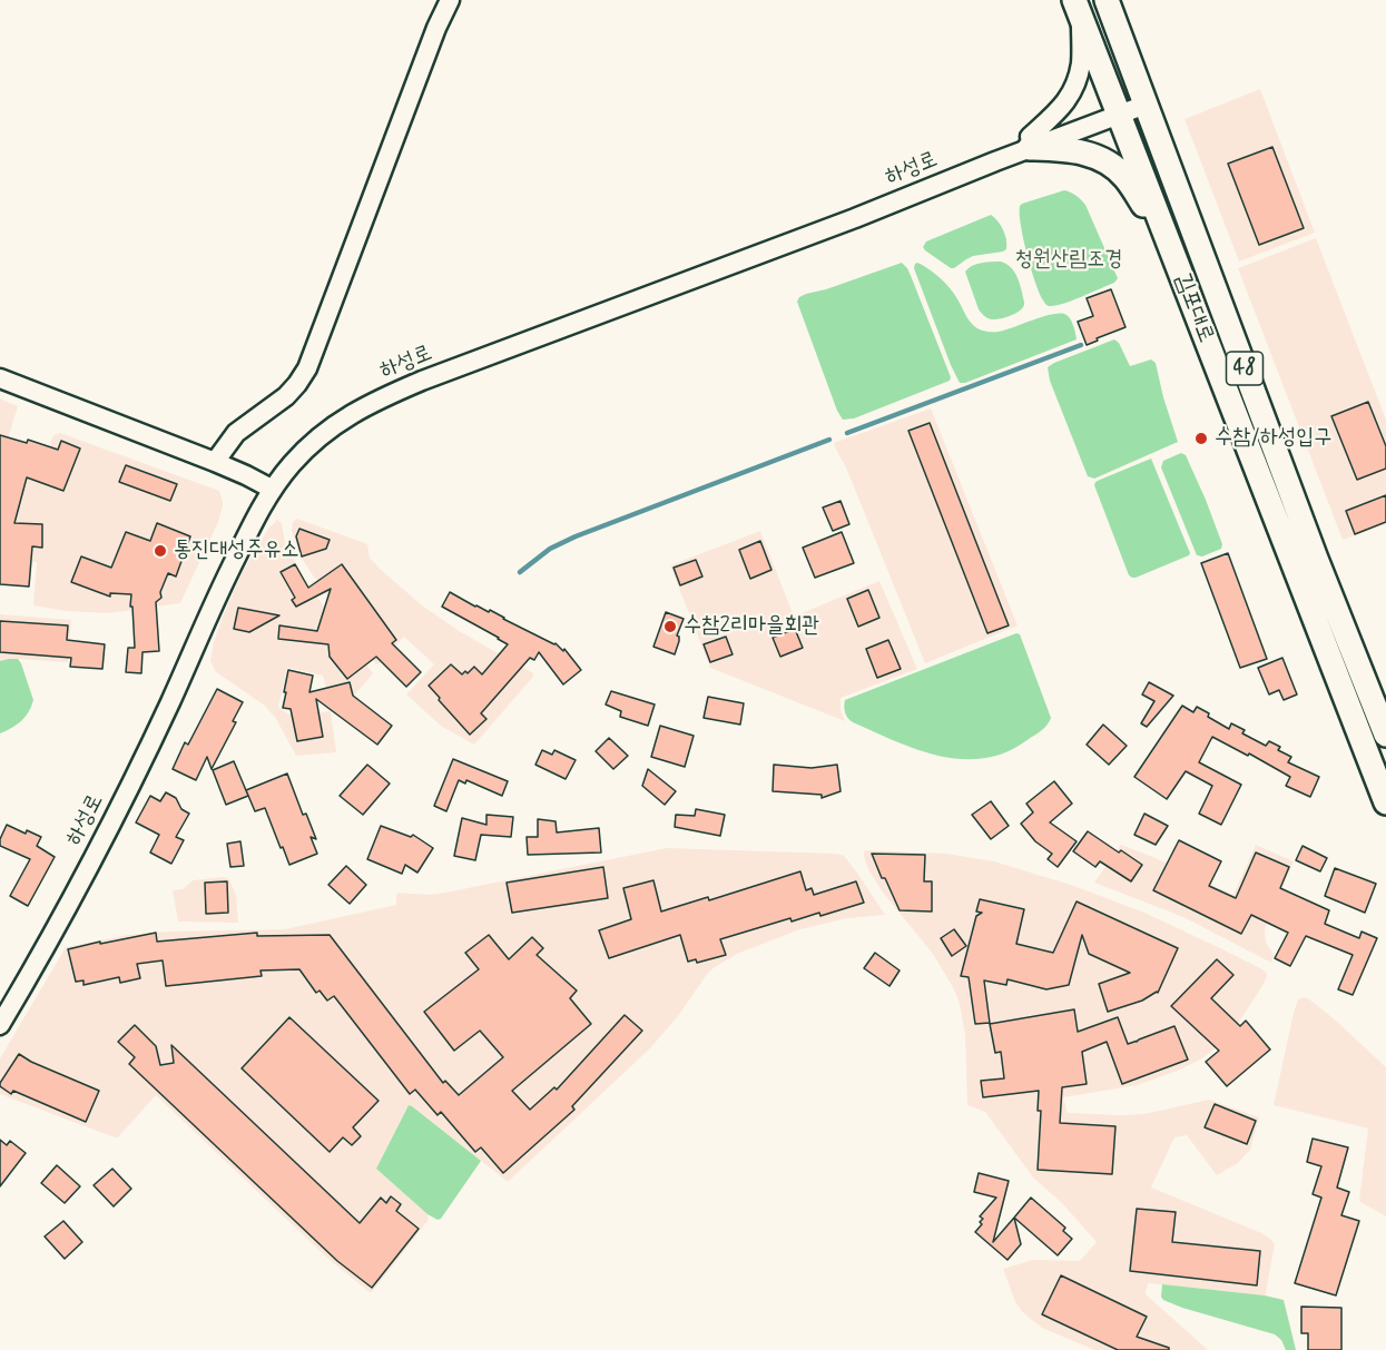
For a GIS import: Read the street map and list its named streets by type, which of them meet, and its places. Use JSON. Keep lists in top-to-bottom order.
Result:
{
  "streets": {
    "main road": ["김포대로", "48"],
    "street": ["하성로"]
  },
  "crossings": [
    ["하성로", "김포대로"]
  ],
  "parks": ["청원산림조경"],
  "places": ["수참/하성입구", "통진대성주유소", "수참2리마을회관"]
}
